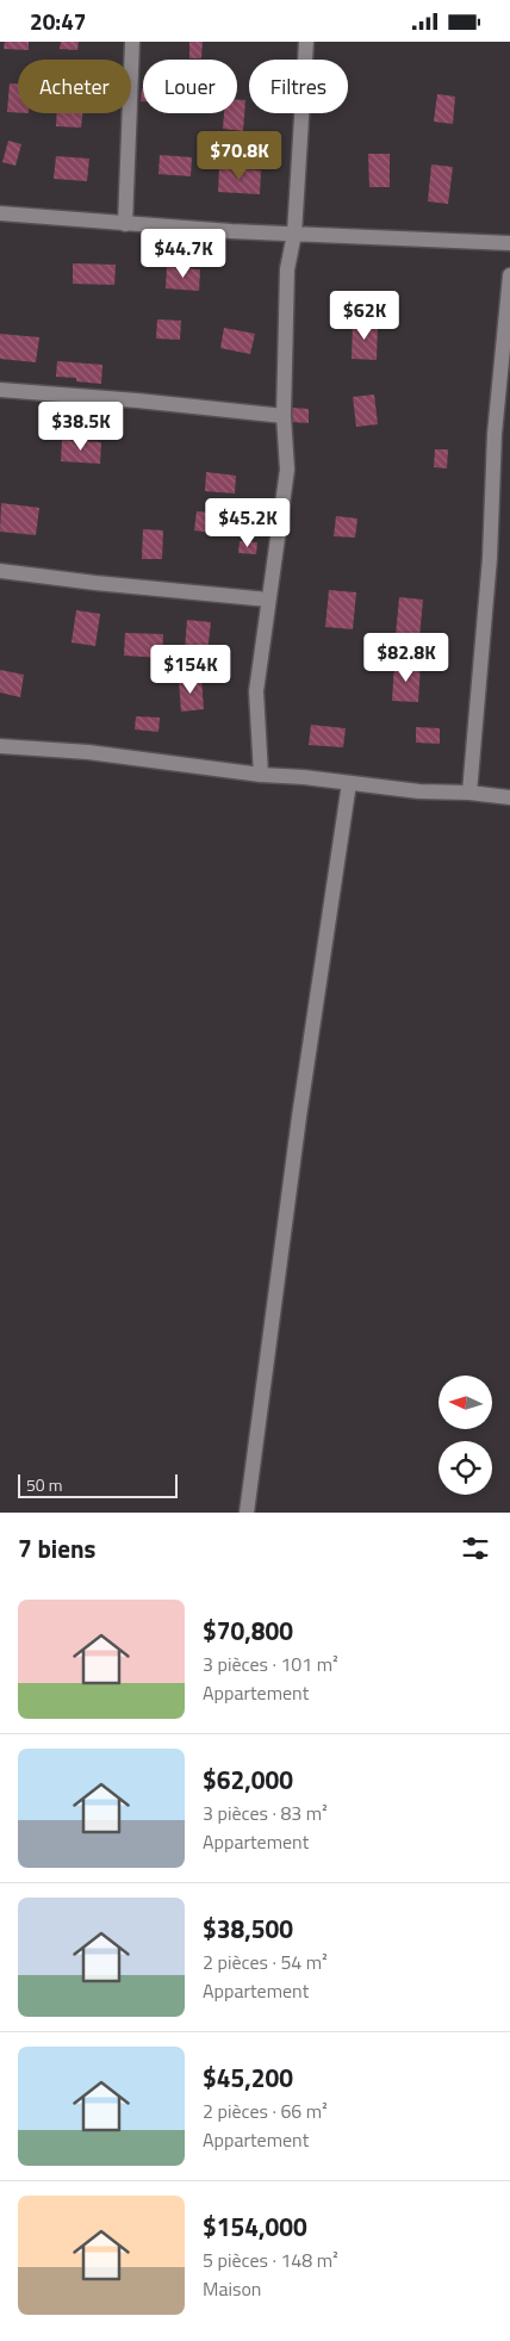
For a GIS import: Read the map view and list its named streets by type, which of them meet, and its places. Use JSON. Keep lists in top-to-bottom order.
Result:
{
  "scale_bar": "50 m",
  "north": "left",
  "page": {
    "status": "20:47",
    "chip": ["Acheter", "Louer", "Filtres"],
    "price": [
      "$70.8K",
      "$44.7K",
      "$62K",
      "$38.5K",
      "$45.2K",
      "$82.8K",
      "$154K"
    ],
    "scale": "50 m",
    "heading": "7 biens",
    "list": [
      {
        "name": "$70,800",
        "note": "3 pièces · 101 m² · Appartement"
      },
      {
        "name": "$62,000",
        "note": "3 pièces · 83 m² · Appartement"
      },
      {
        "name": "$38,500",
        "note": "2 pièces · 54 m² · Appartement"
      },
      {
        "name": "$45,200",
        "note": "2 pièces · 66 m² · Appartement"
      },
      {
        "name": "$154,000",
        "note": "5 pièces · 148 m² · Maison"
      }
    ]
  }
}
